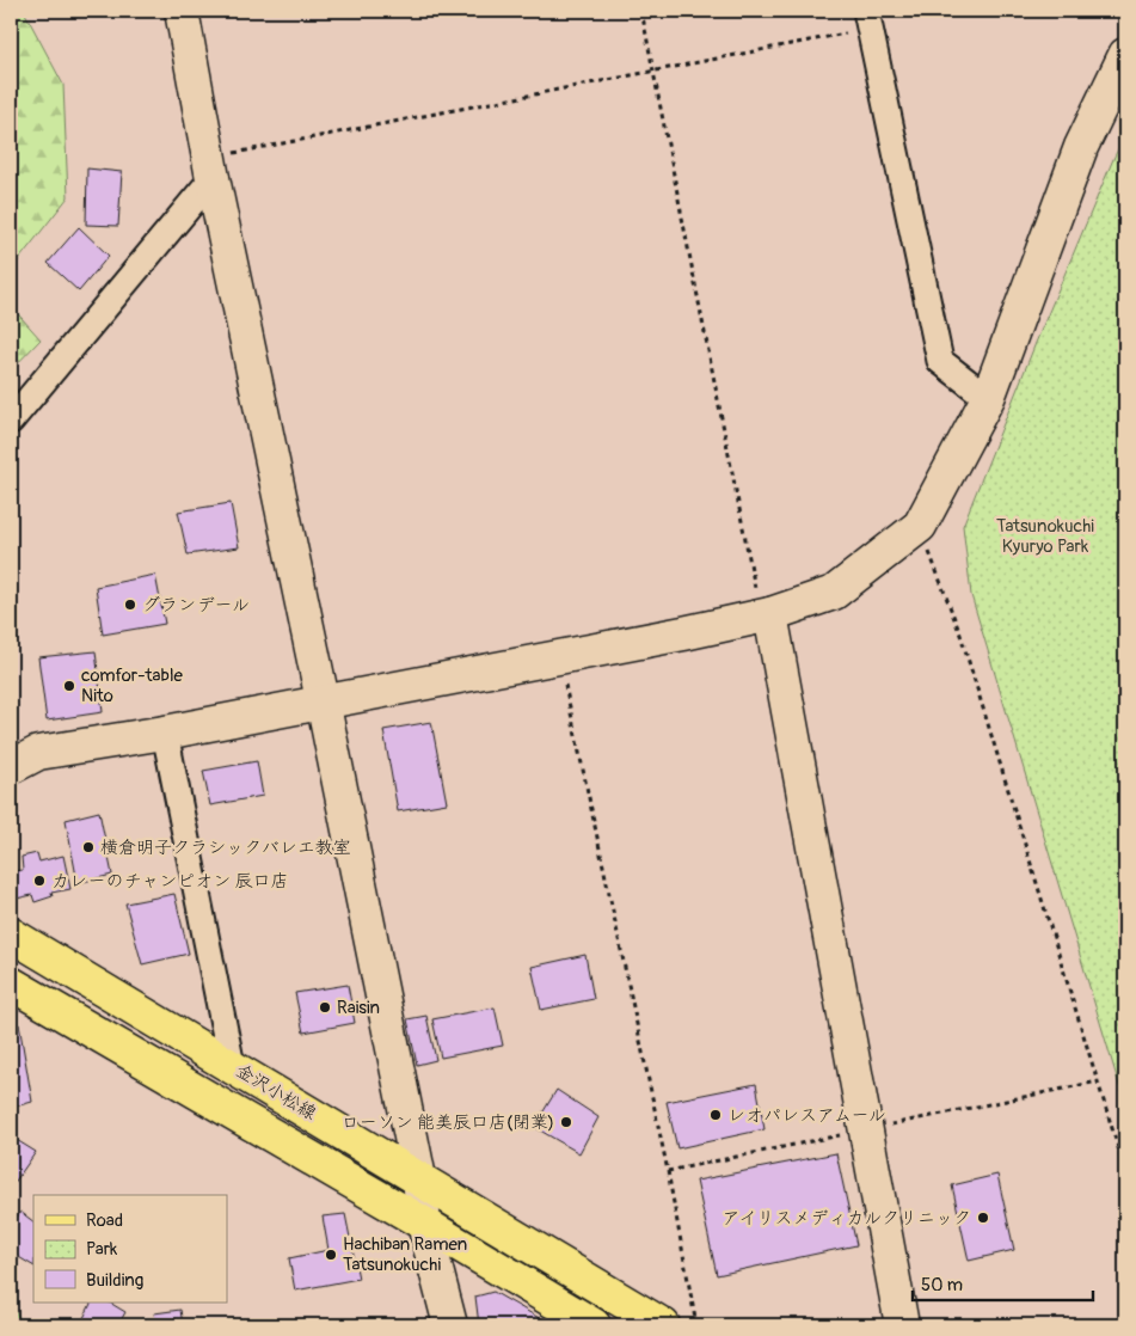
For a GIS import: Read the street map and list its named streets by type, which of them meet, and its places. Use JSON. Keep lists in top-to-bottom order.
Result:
{
  "streets": {
    "main road": ["金沢小松線"]
  },
  "parks": ["Tatsunokuchi Kyuryo Park"],
  "places": [
    "グランデール",
    "comfor-table Nito",
    "横倉明子クラシックバレエ教室",
    "カレーのチャンピオン 辰口店",
    "Raisin",
    "レオパレスアムール",
    "ローソン 能美辰口店(閉業)",
    "アイリスメディカルクリニック",
    "Hachiban Ramen Tatsunokuchi"
  ],
  "legend": ["Road", "Park", "Building"],
  "scale_bar": "50 m"
}
